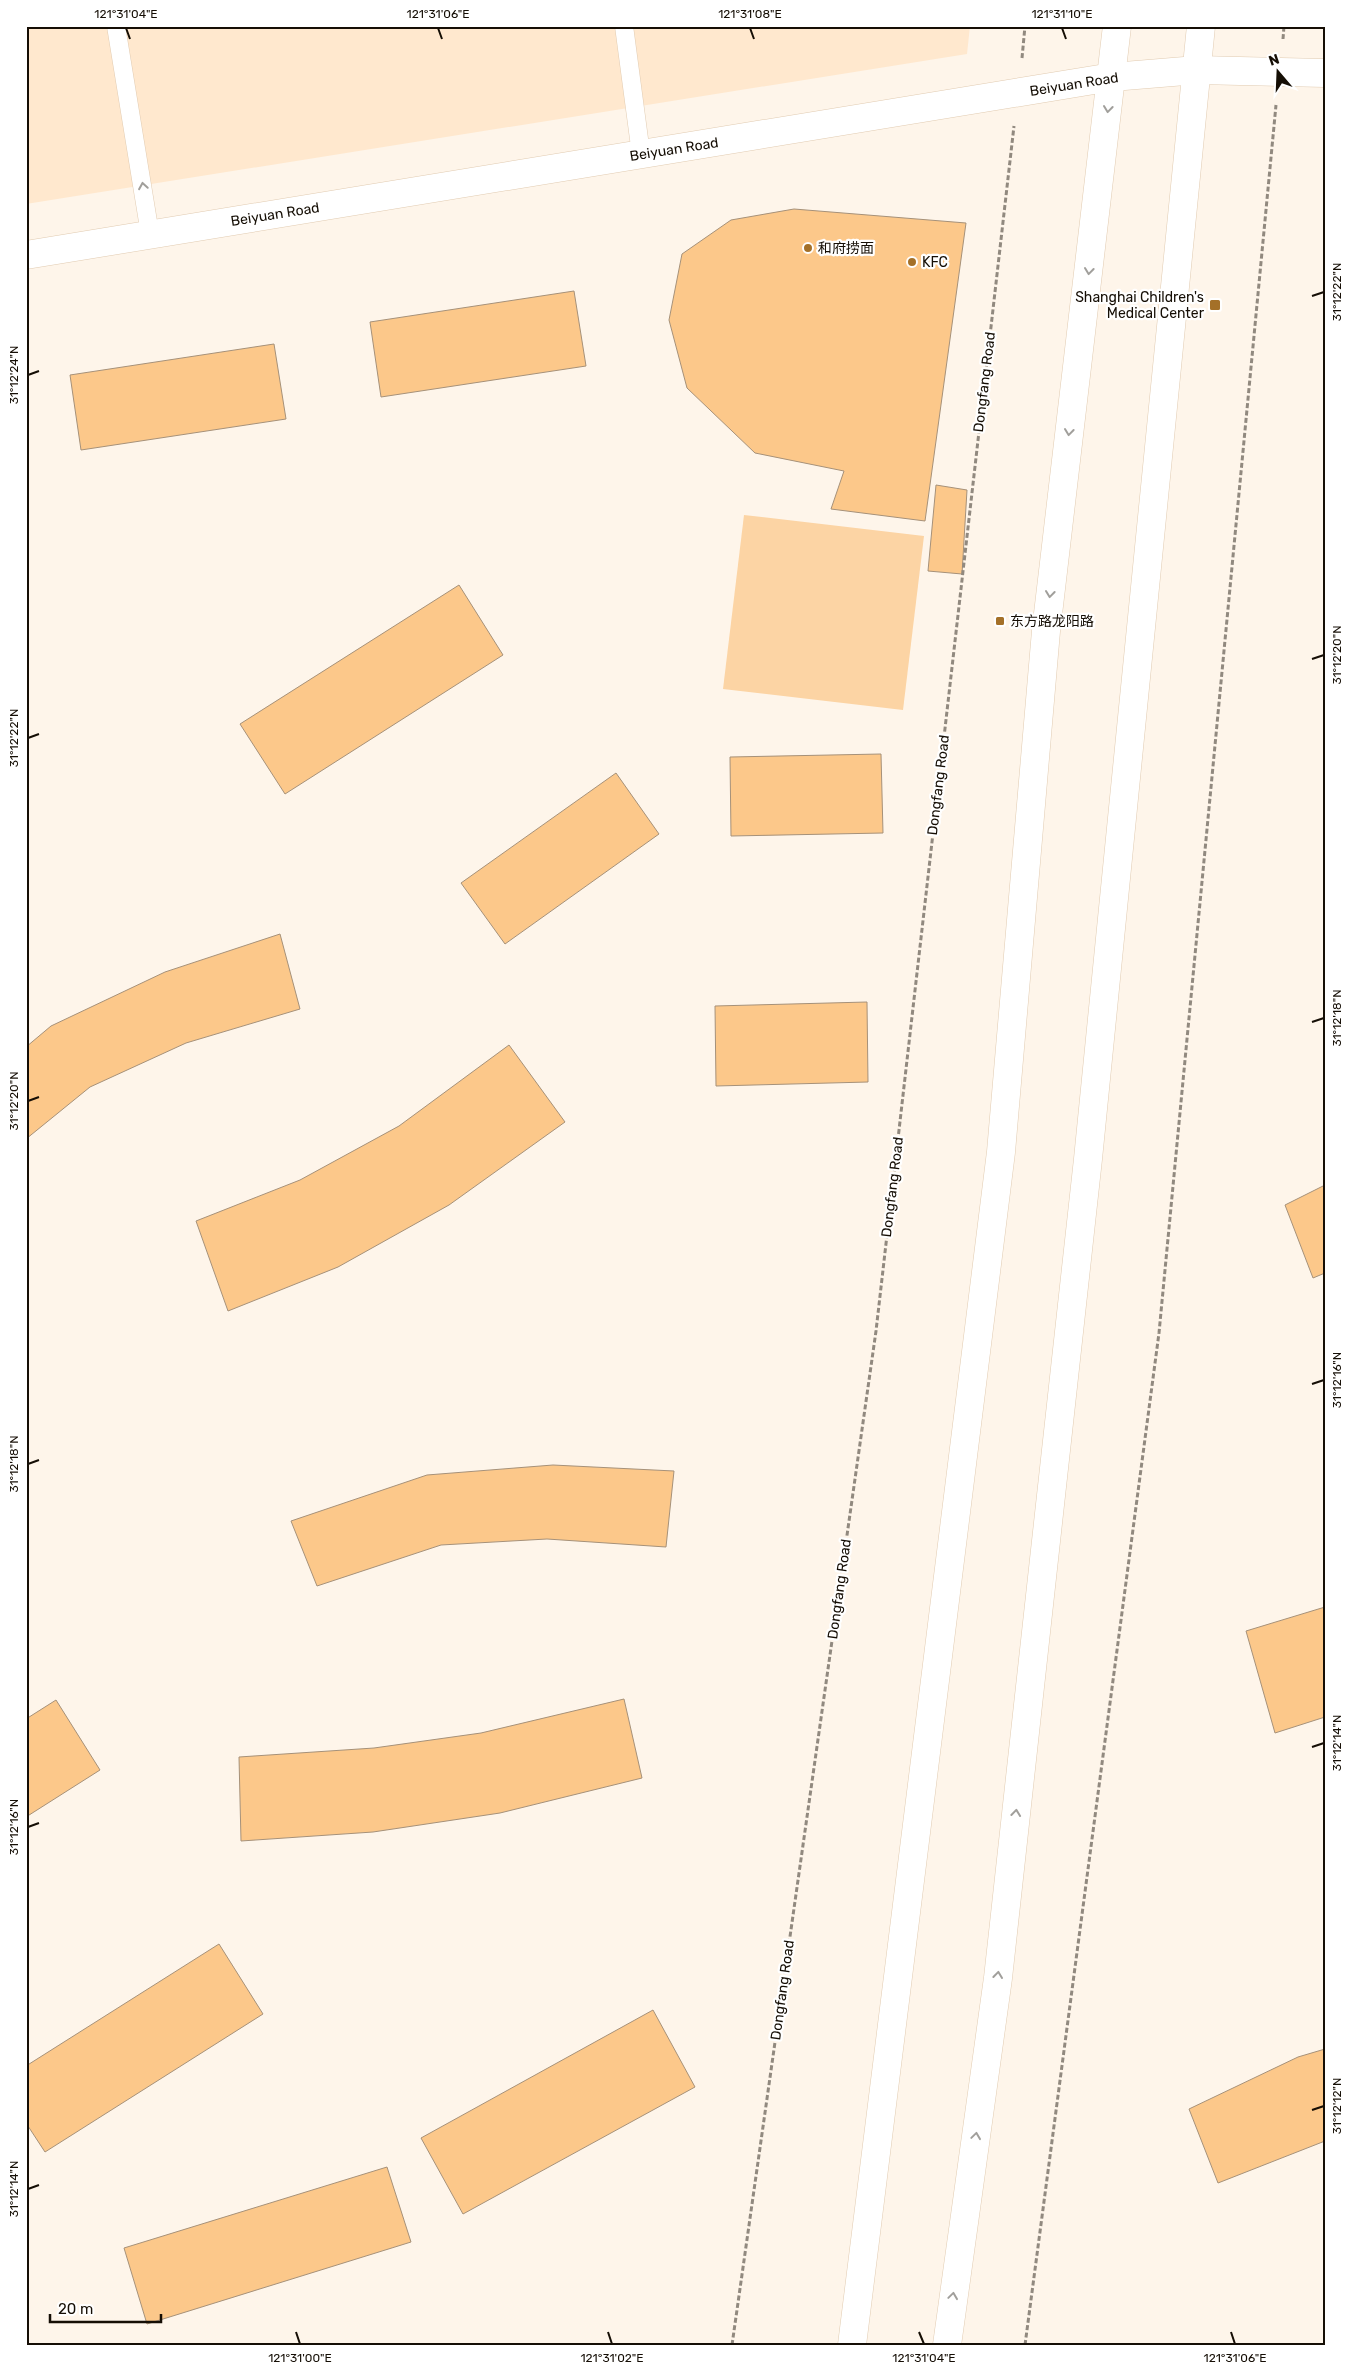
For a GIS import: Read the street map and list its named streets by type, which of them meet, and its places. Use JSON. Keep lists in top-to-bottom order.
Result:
{
  "streets": {
    "main road": ["Beiyuan Road"],
    "path": ["Dongfang Road"]
  },
  "crossings": [
    ["Beiyuan Road", "Dongfang Road"]
  ],
  "places": {
    "other": ["和府捞面", "KFC"],
    "transit": ["Shanghai Children's Medical Center", "东方路龙阳路"]
  },
  "scale_bar": "20 m",
  "north": "top",
  "coordinates": [
    "121°31'04\"E",
    "121°31'06\"E",
    "121°31'08\"E",
    "121°31'10\"E",
    "31°12'22\"N",
    "31°12'24\"N",
    "31°12'20\"N",
    "31°12'18\"N",
    "31°12'16\"N",
    "31°12'14\"N",
    "31°12'12\"N",
    "121°31'00\"E",
    "121°31'02\"E"
  ]
}
